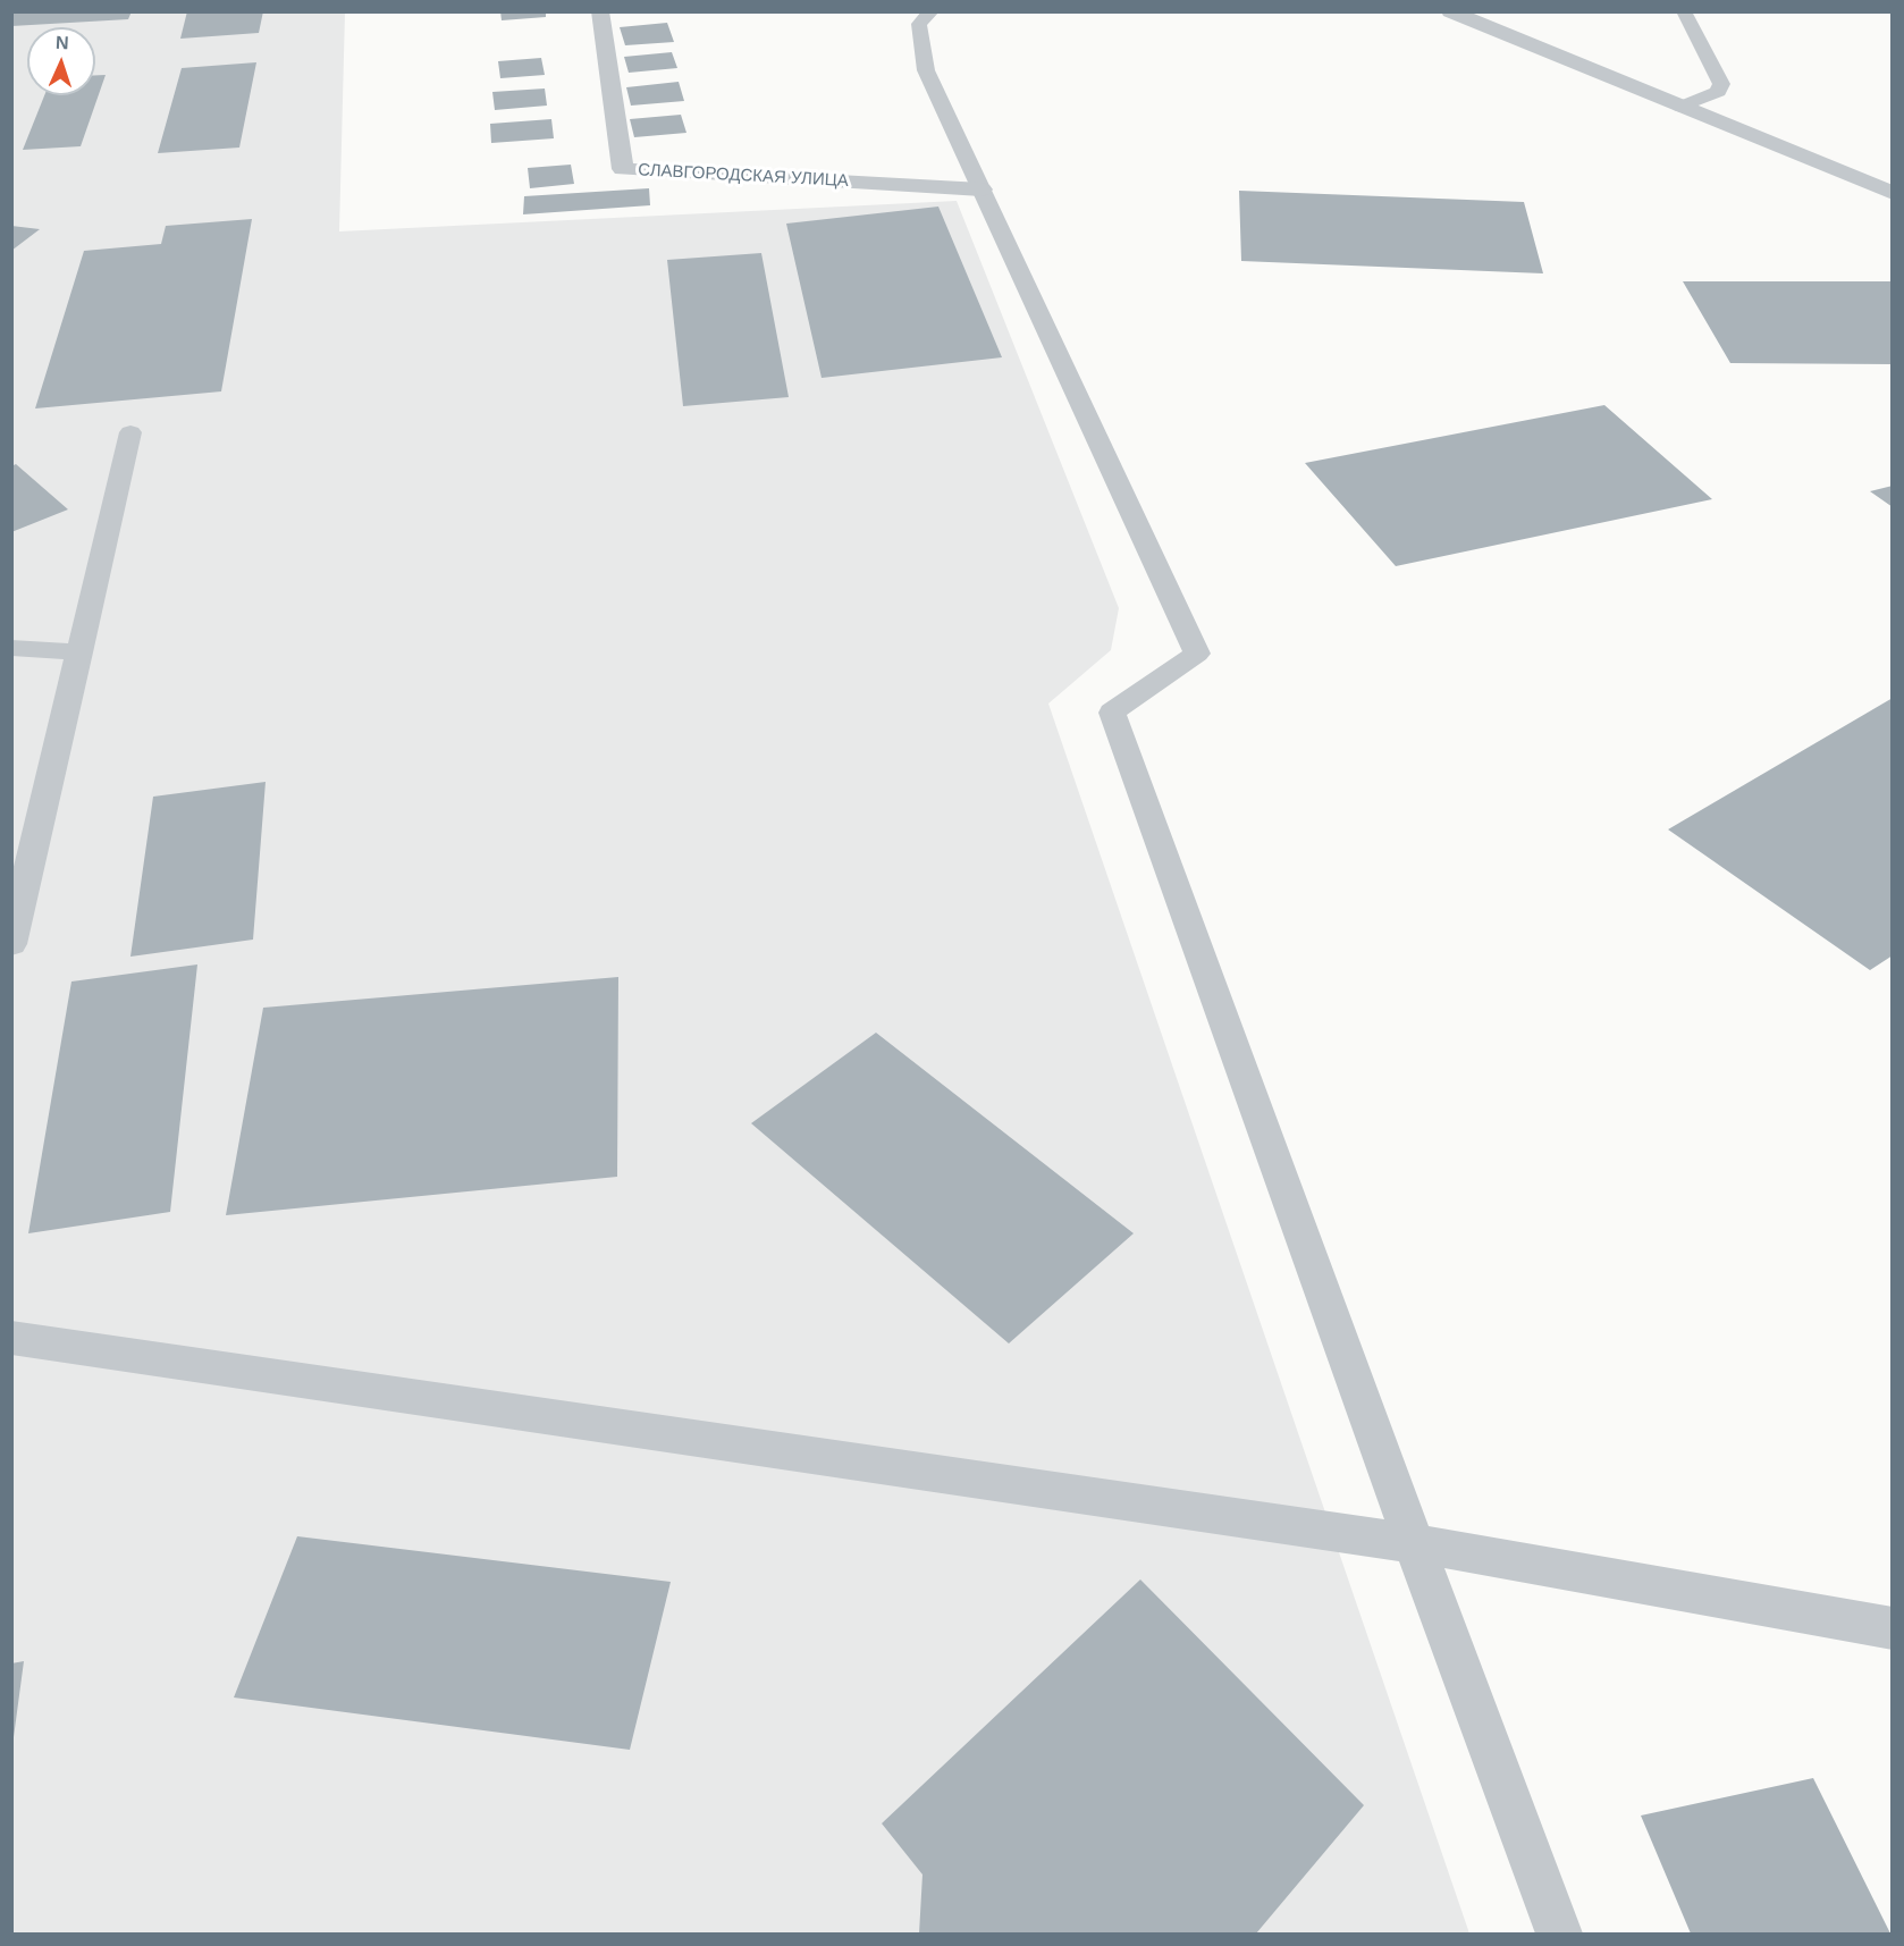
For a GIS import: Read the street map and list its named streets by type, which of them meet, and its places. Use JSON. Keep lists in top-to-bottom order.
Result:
{
  "streets": {
    "street": ["СЛАВГОРОДСКАЯ УЛИЦА"]
  },
  "north": "top"
}
